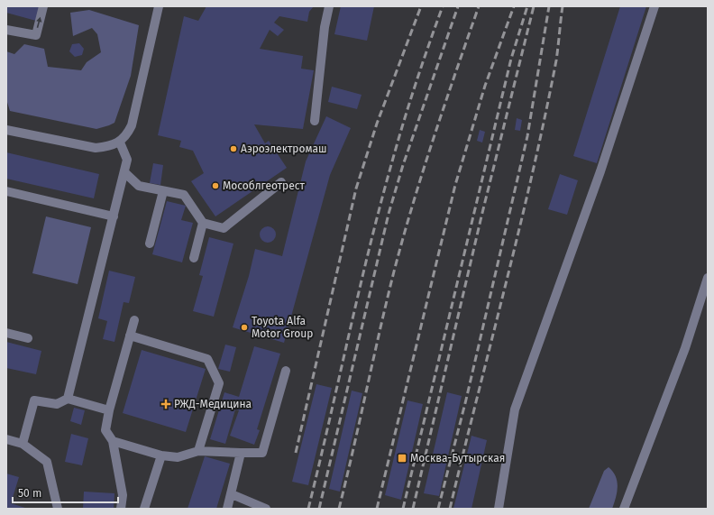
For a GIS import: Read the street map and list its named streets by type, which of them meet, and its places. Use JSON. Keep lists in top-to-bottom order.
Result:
{
  "places": {
    "other": ["Аэроэлектромаш", "Мособлгеотрест", "Toyota Alfa Motor Group"],
    "health": ["РЖД-Медицина"],
    "transit": ["Москва-Бутырская"]
  },
  "scale_bar": "50 m"
}
